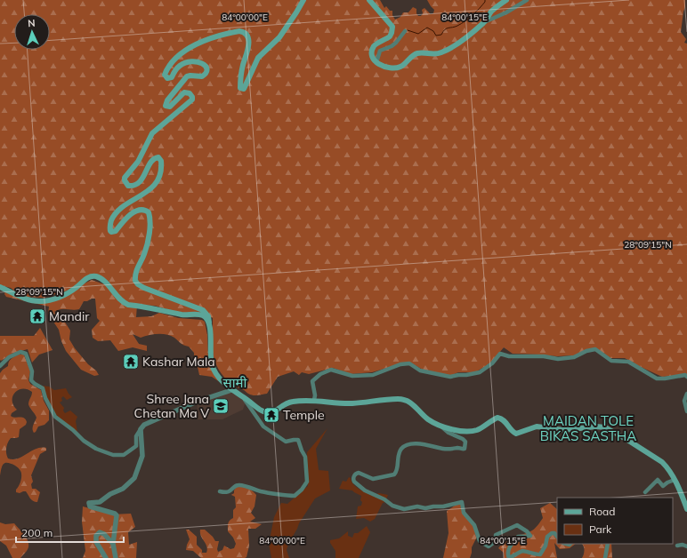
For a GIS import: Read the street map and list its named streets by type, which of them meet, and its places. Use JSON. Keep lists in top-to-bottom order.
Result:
{
  "districts": ["सामी", "MAIDAN TOLE BIKAS SASTHA"],
  "places": {
    "temple": ["Mandir", "Kashar Mala", "Temple"],
    "school or university": ["Shree Jana Chetan Ma V"]
  },
  "legend": ["Road", "Park"],
  "scale_bar": "200 m",
  "north": "top",
  "coordinates": ["84°00'00\"E", "84°00'15\"E", "28°09'15\"N"]
}
